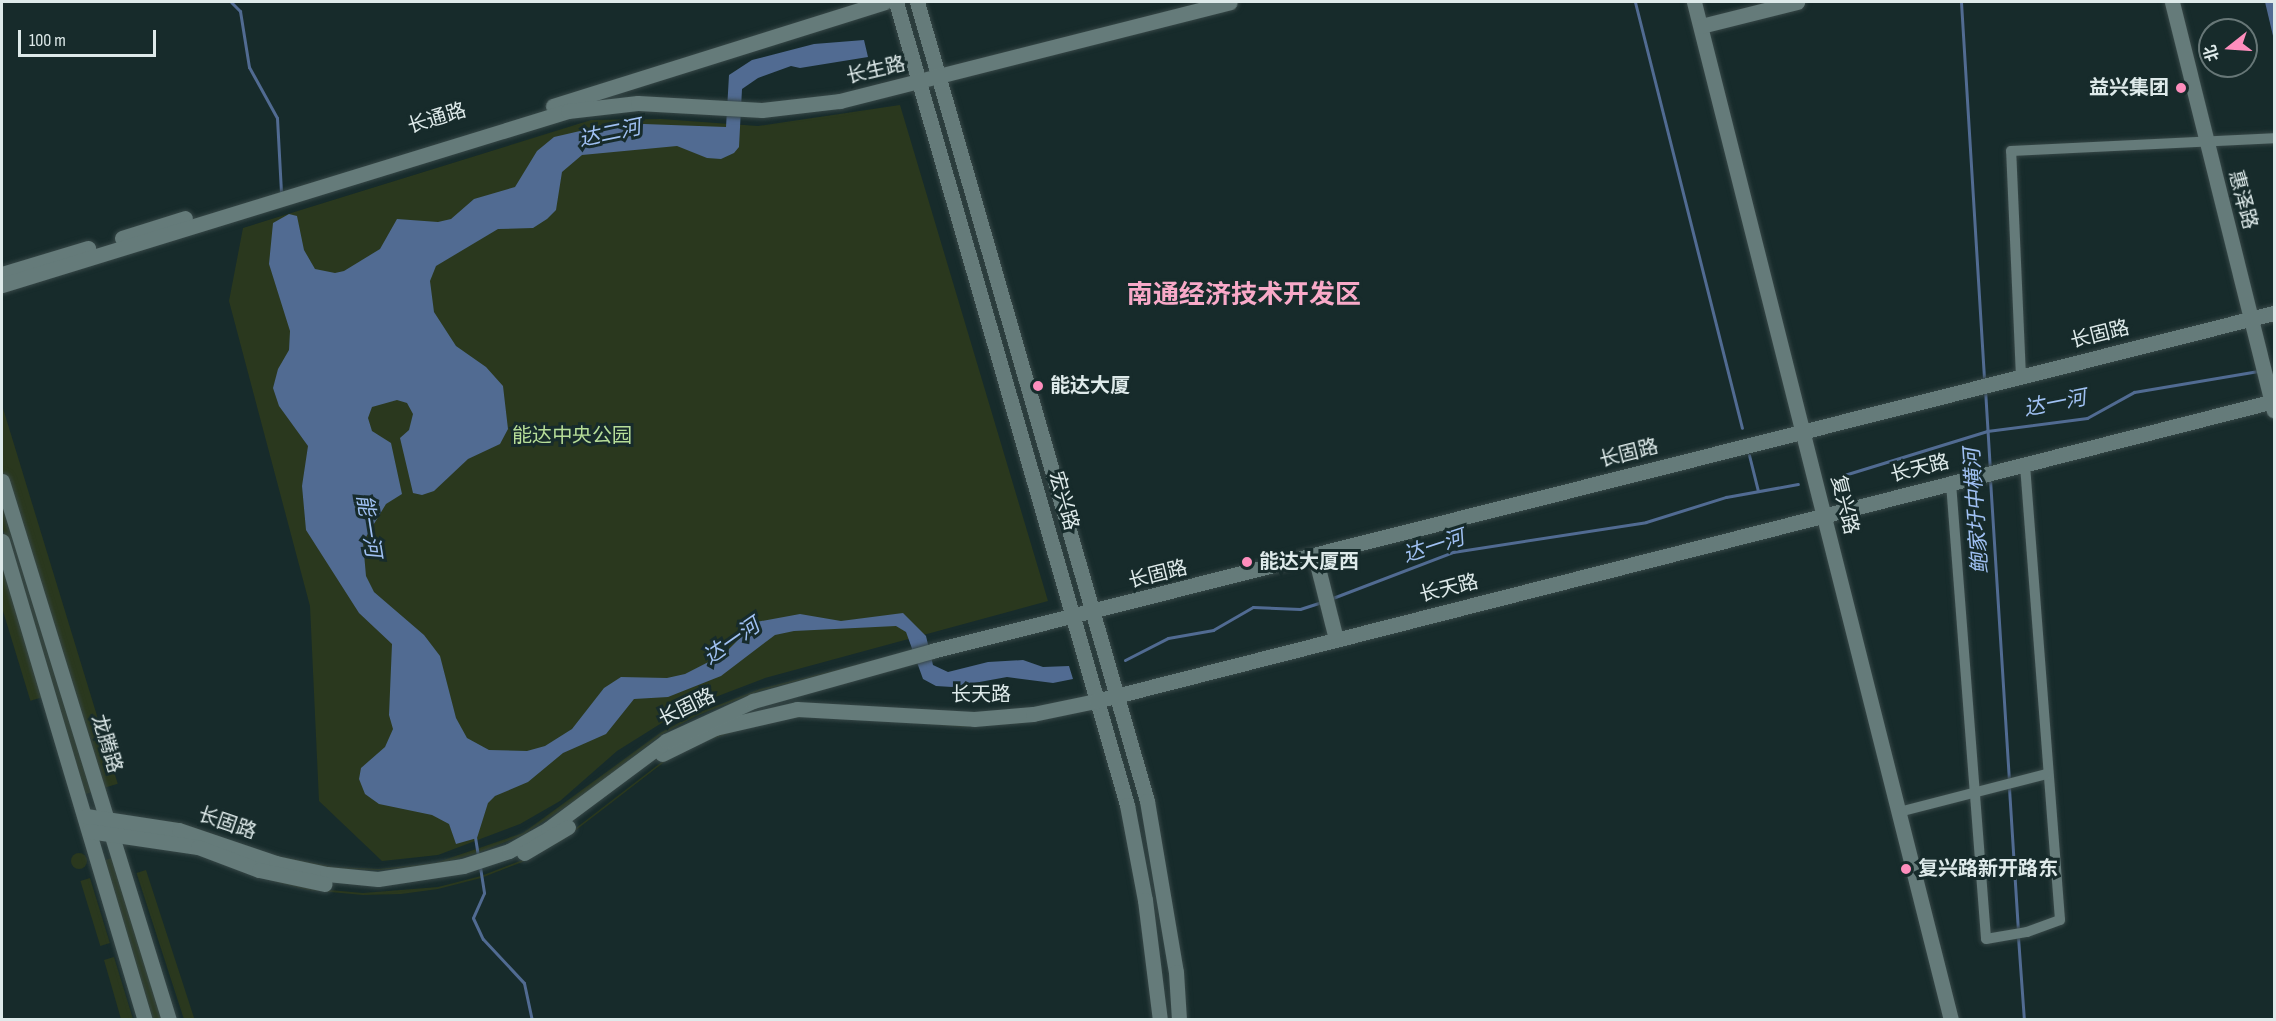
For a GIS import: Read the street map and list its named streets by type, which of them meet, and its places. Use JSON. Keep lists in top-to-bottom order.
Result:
{
  "streets": {
    "street": [
      "长生路",
      "长通路",
      "惠泽路",
      "长固路",
      "长天路",
      "宏兴路",
      "复兴路",
      "龙腾路"
    ]
  },
  "crossings": [
    ["长生路", "长通路"],
    ["长生路", "宏兴路"],
    ["惠泽路", "长固路"],
    ["惠泽路", "长天路"],
    ["长固路", "长天路"],
    ["长固路", "宏兴路"],
    ["长固路", "复兴路"],
    ["长固路", "龙腾路"],
    ["长天路", "宏兴路"],
    ["长天路", "复兴路"]
  ],
  "districts": ["南通经济技术开发区"],
  "water": [
    "达二河",
    "达一河",
    "鲍家圩中横河",
    "能一河"
  ],
  "parks": ["能达中央公园"],
  "places": [
    "益兴集团",
    "能达大厦",
    "能达大厦西",
    "复兴路新开路东"
  ],
  "scale_bar": "100 m",
  "north": "left"
}
